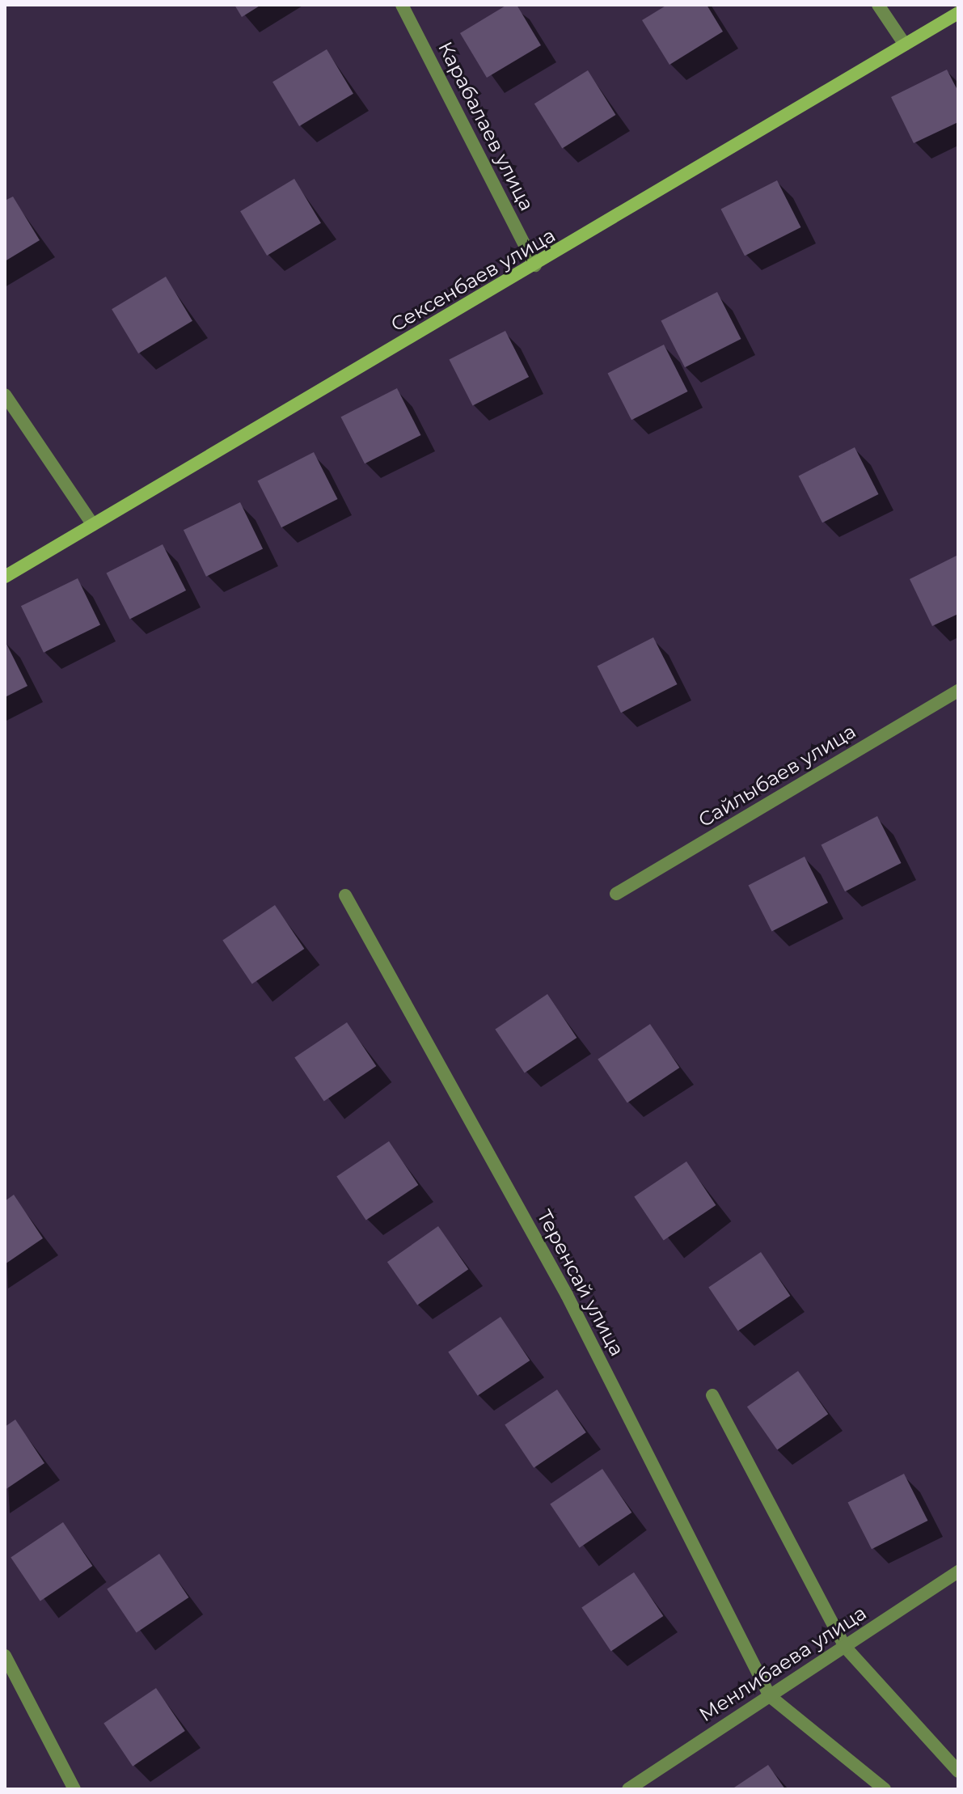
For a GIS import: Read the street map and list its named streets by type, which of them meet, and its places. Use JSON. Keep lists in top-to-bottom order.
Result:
{
  "streets": {
    "street": [
      "Карабалаев улица",
      "Сексенбаев улица",
      "Сайлыбаев улица",
      "Теренсай улица",
      "Менлибаева улица"
    ]
  },
  "crossings": [
    ["Карабалаев улица", "Сексенбаев улица"],
    ["Теренсай улица", "Менлибаева улица"]
  ]
}
